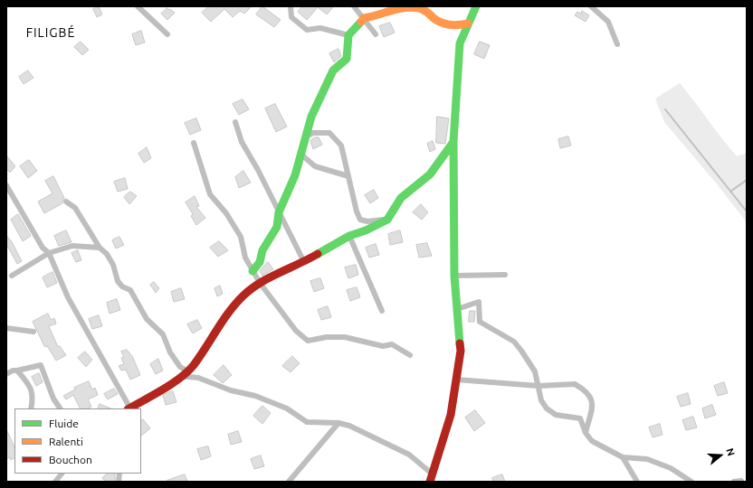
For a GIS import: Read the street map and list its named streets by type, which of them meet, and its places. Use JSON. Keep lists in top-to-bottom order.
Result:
{
  "districts": ["FILIGBÉ"],
  "legend": ["Fluide", "Ralenti", "Bouchon"],
  "north": "right"
}
